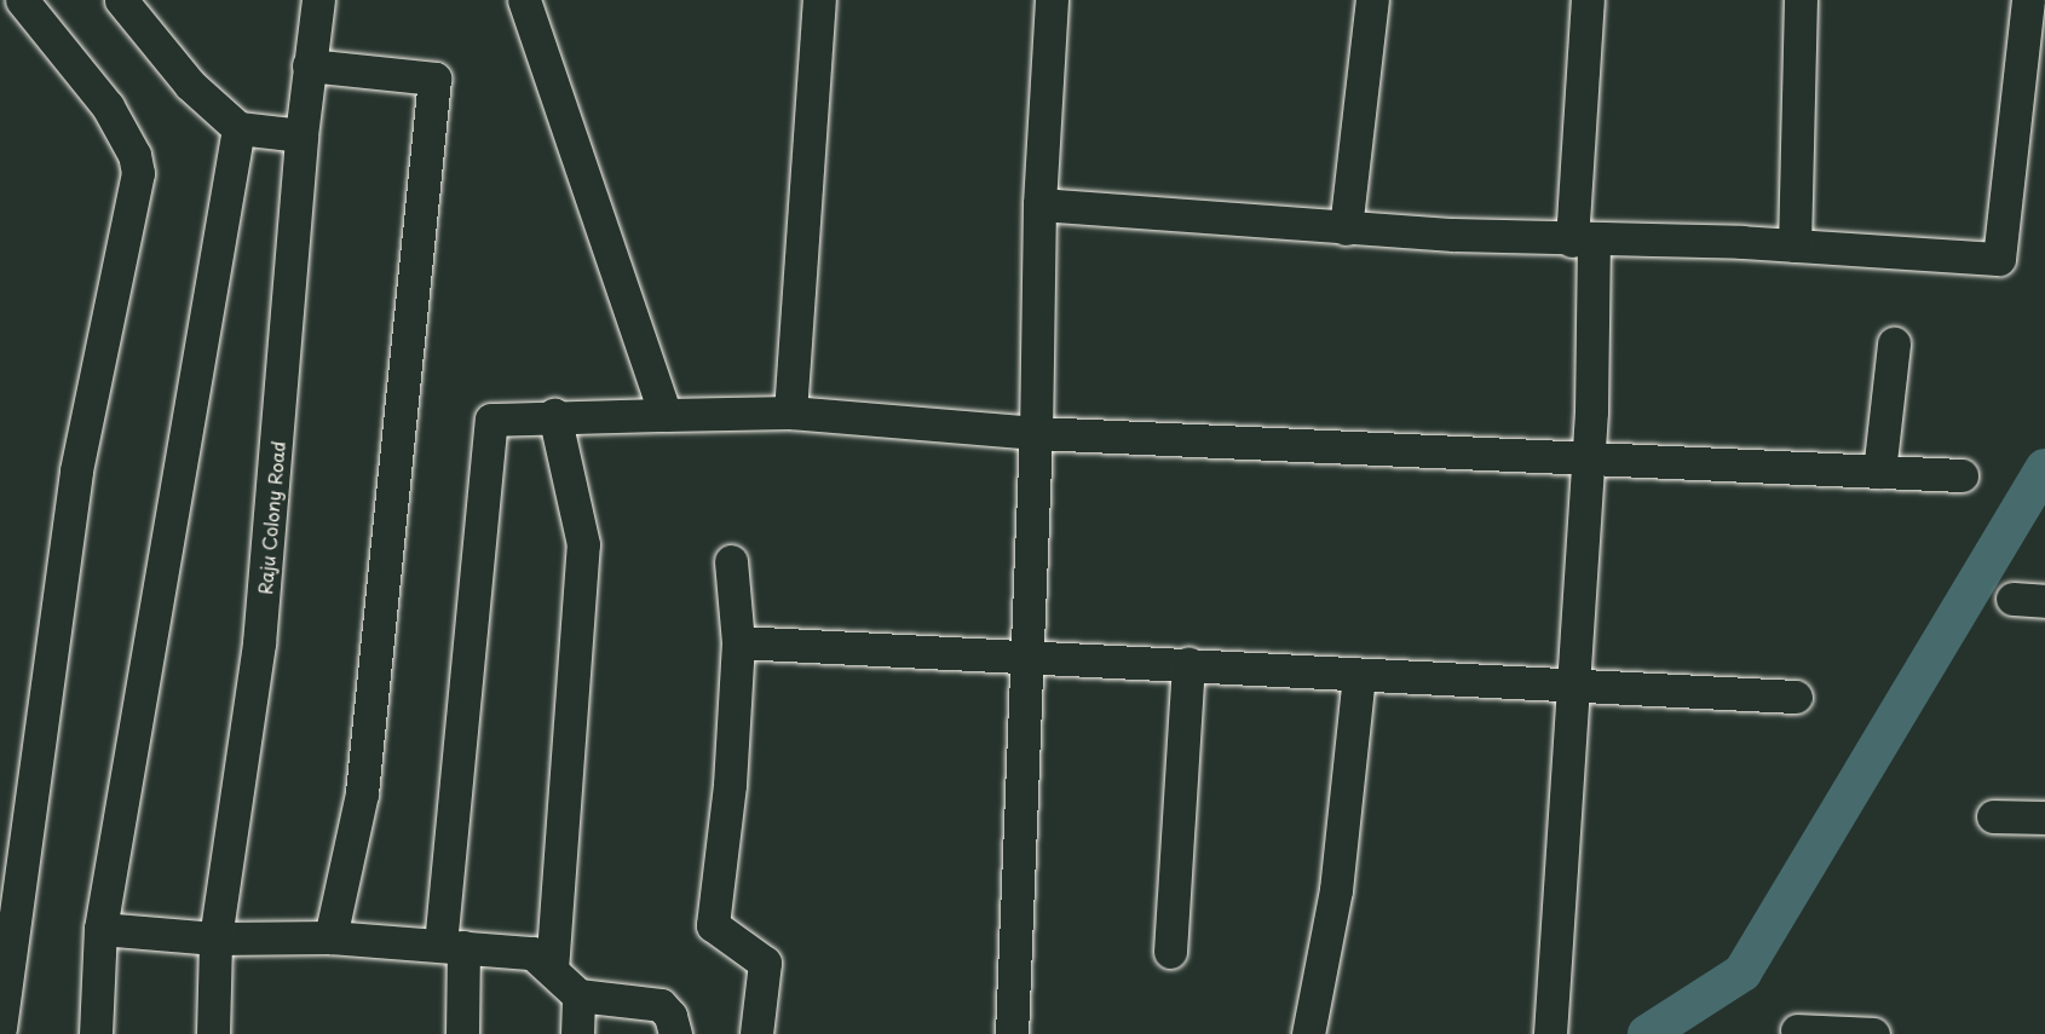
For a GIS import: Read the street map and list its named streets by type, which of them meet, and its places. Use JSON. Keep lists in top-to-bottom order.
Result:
{
  "streets": {
    "street": ["Raju Colony Road"]
  }
}
